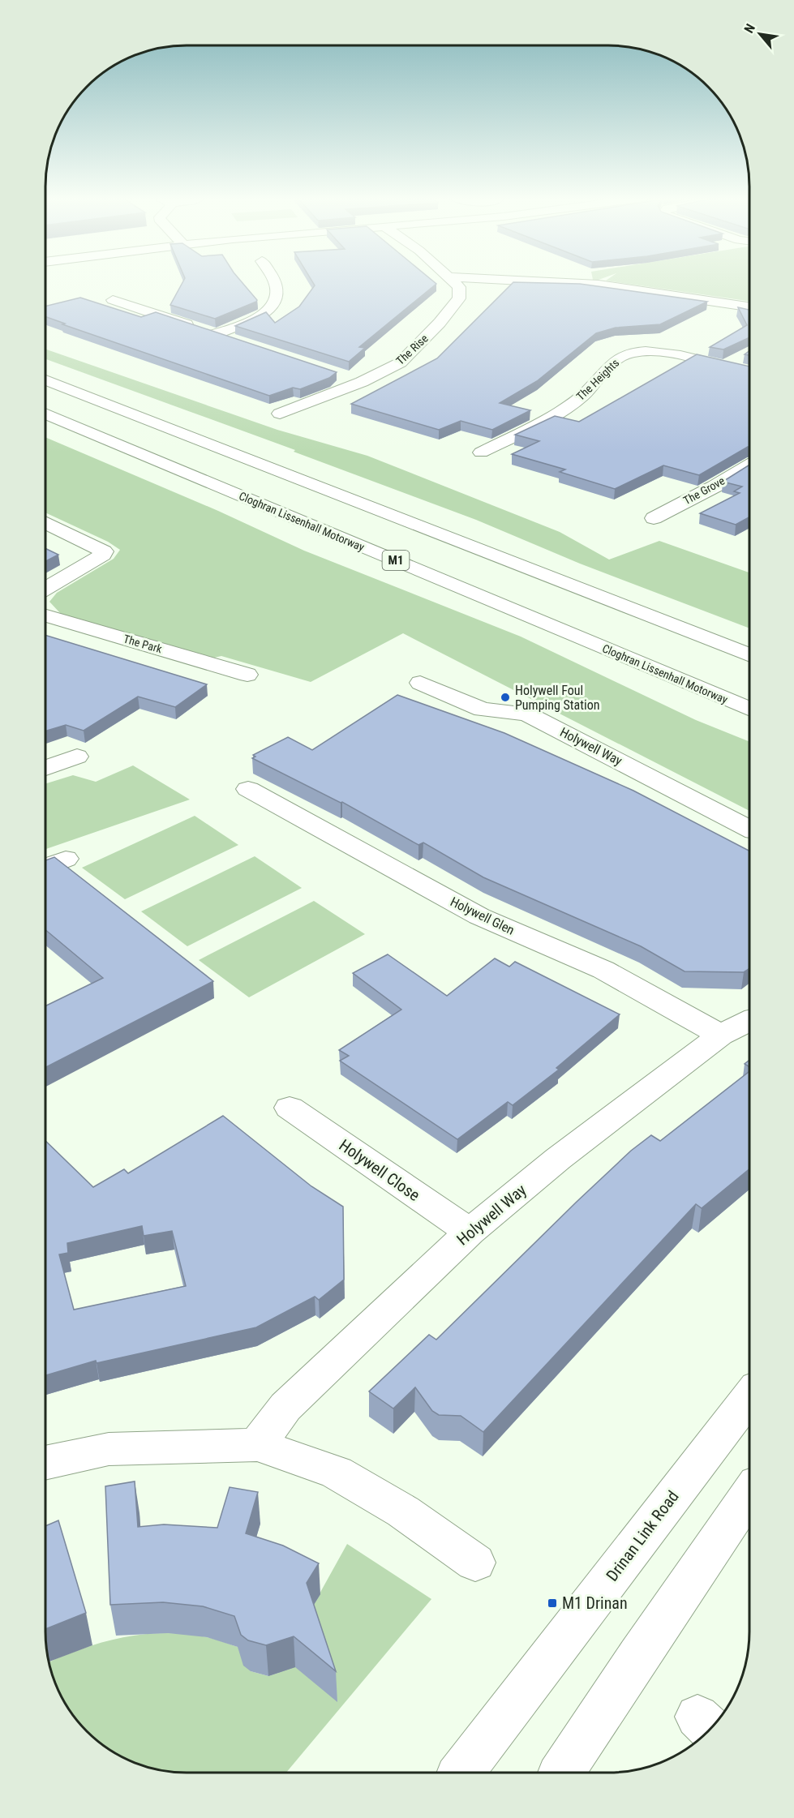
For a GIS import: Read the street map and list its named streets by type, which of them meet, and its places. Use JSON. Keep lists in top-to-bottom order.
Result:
{
  "streets": {
    "main road": [
      "The Rise",
      "The Heights",
      "The Grove",
      "Cloghran Lissenhall Motorway",
      "M1",
      "The Park",
      "Holywell Way",
      "Holywell Glen",
      "Holywell Close",
      "Drinan Link Road"
    ]
  },
  "crossings": [
    ["Holywell Way", "Holywell Glen"],
    ["Holywell Way", "Holywell Close"]
  ],
  "places": {
    "other": ["Holywell Foul Pumping Station"],
    "transit": ["M1 Drinan"]
  },
  "north": "top left"
}
